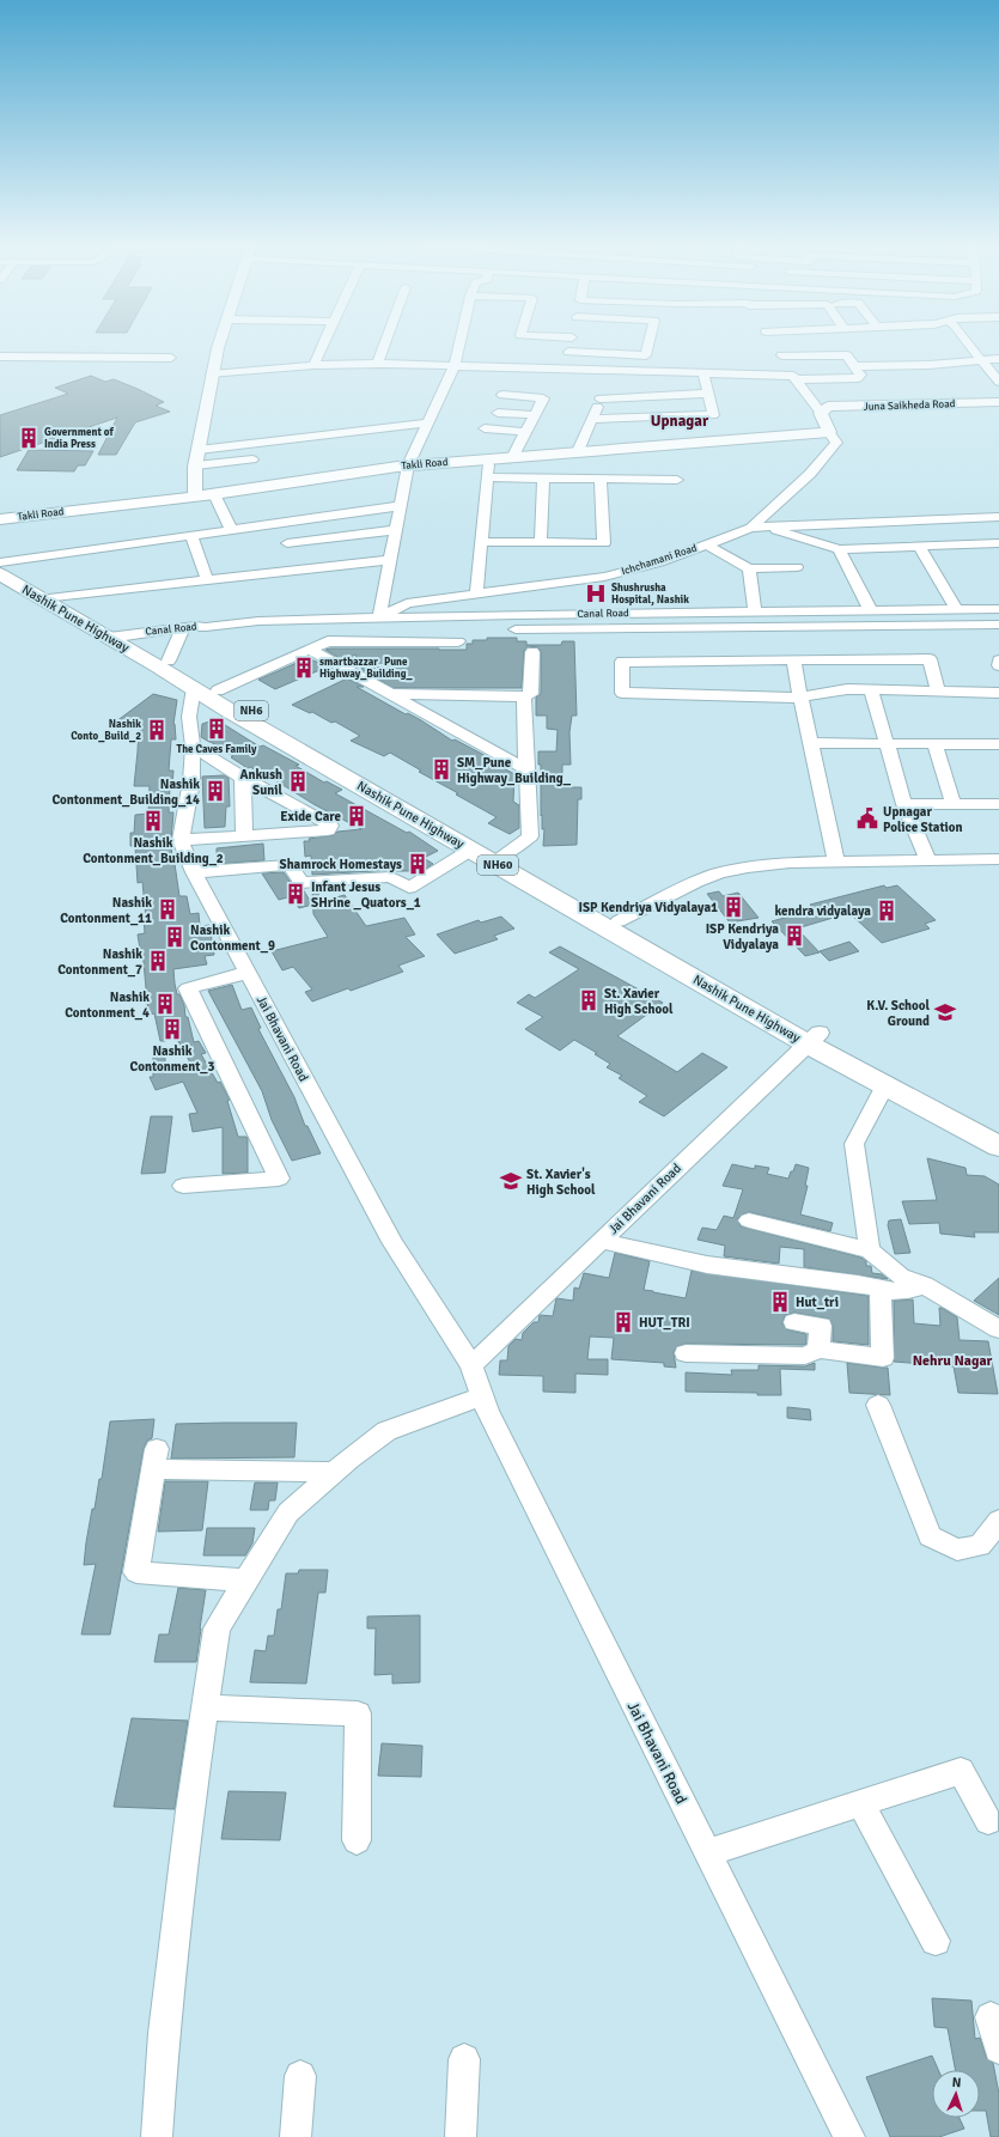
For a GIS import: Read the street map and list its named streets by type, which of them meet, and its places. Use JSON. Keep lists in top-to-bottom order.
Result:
{
  "streets": {
    "highway": ["Nashik Pune Highway", "NH6", "NH60"],
    "main road": ["Juna Saikheda Road", "Takli Road"],
    "street": ["Ichchamani Road", "Canal Road", "Jai Bhavani Road"]
  },
  "crossings": [
    ["Takli Road", "Ichchamani Road"],
    ["Ichchamani Road", "Canal Road"],
    ["Canal Road", "Nashik Pune Highway"],
    ["Nashik Pune Highway", "Jai Bhavani Road"]
  ],
  "districts": ["Upnagar", "Nehru Nagar"],
  "places": {
    "building": [
      "Government of India Press",
      "smartbazzar_Pune Highway_Building_",
      "The Caves Family",
      "Nashik Conto_Build_2",
      "SM_Pune Highway_Building_",
      "Ankush Sunil",
      "Nashik Contonment_Building_14",
      "Exide Care",
      "Nashik Contonment_Building_2",
      "Shamrock Homestays",
      "Infant Jesus SHrine _Quators_1",
      "ISP Kendriya Vidyalaya1",
      "Nashik Contonment_11",
      "kendra vidyalaya",
      "ISP Kendriya Vidyalaya",
      "Nashik Contonment_9",
      "Nashik Contonment_7",
      "St. Xavier High School",
      "Nashik Contonment_4",
      "Nashik Contonment_3",
      "Hut_tri",
      "HUT_TRI"
    ],
    "hospital": ["Shushrusha Hospital, Nashik"],
    "public building": ["Upnagar Police Station"],
    "school or university": ["K.V. School Ground", "St. Xavier's High School"]
  },
  "north": "top"
}
